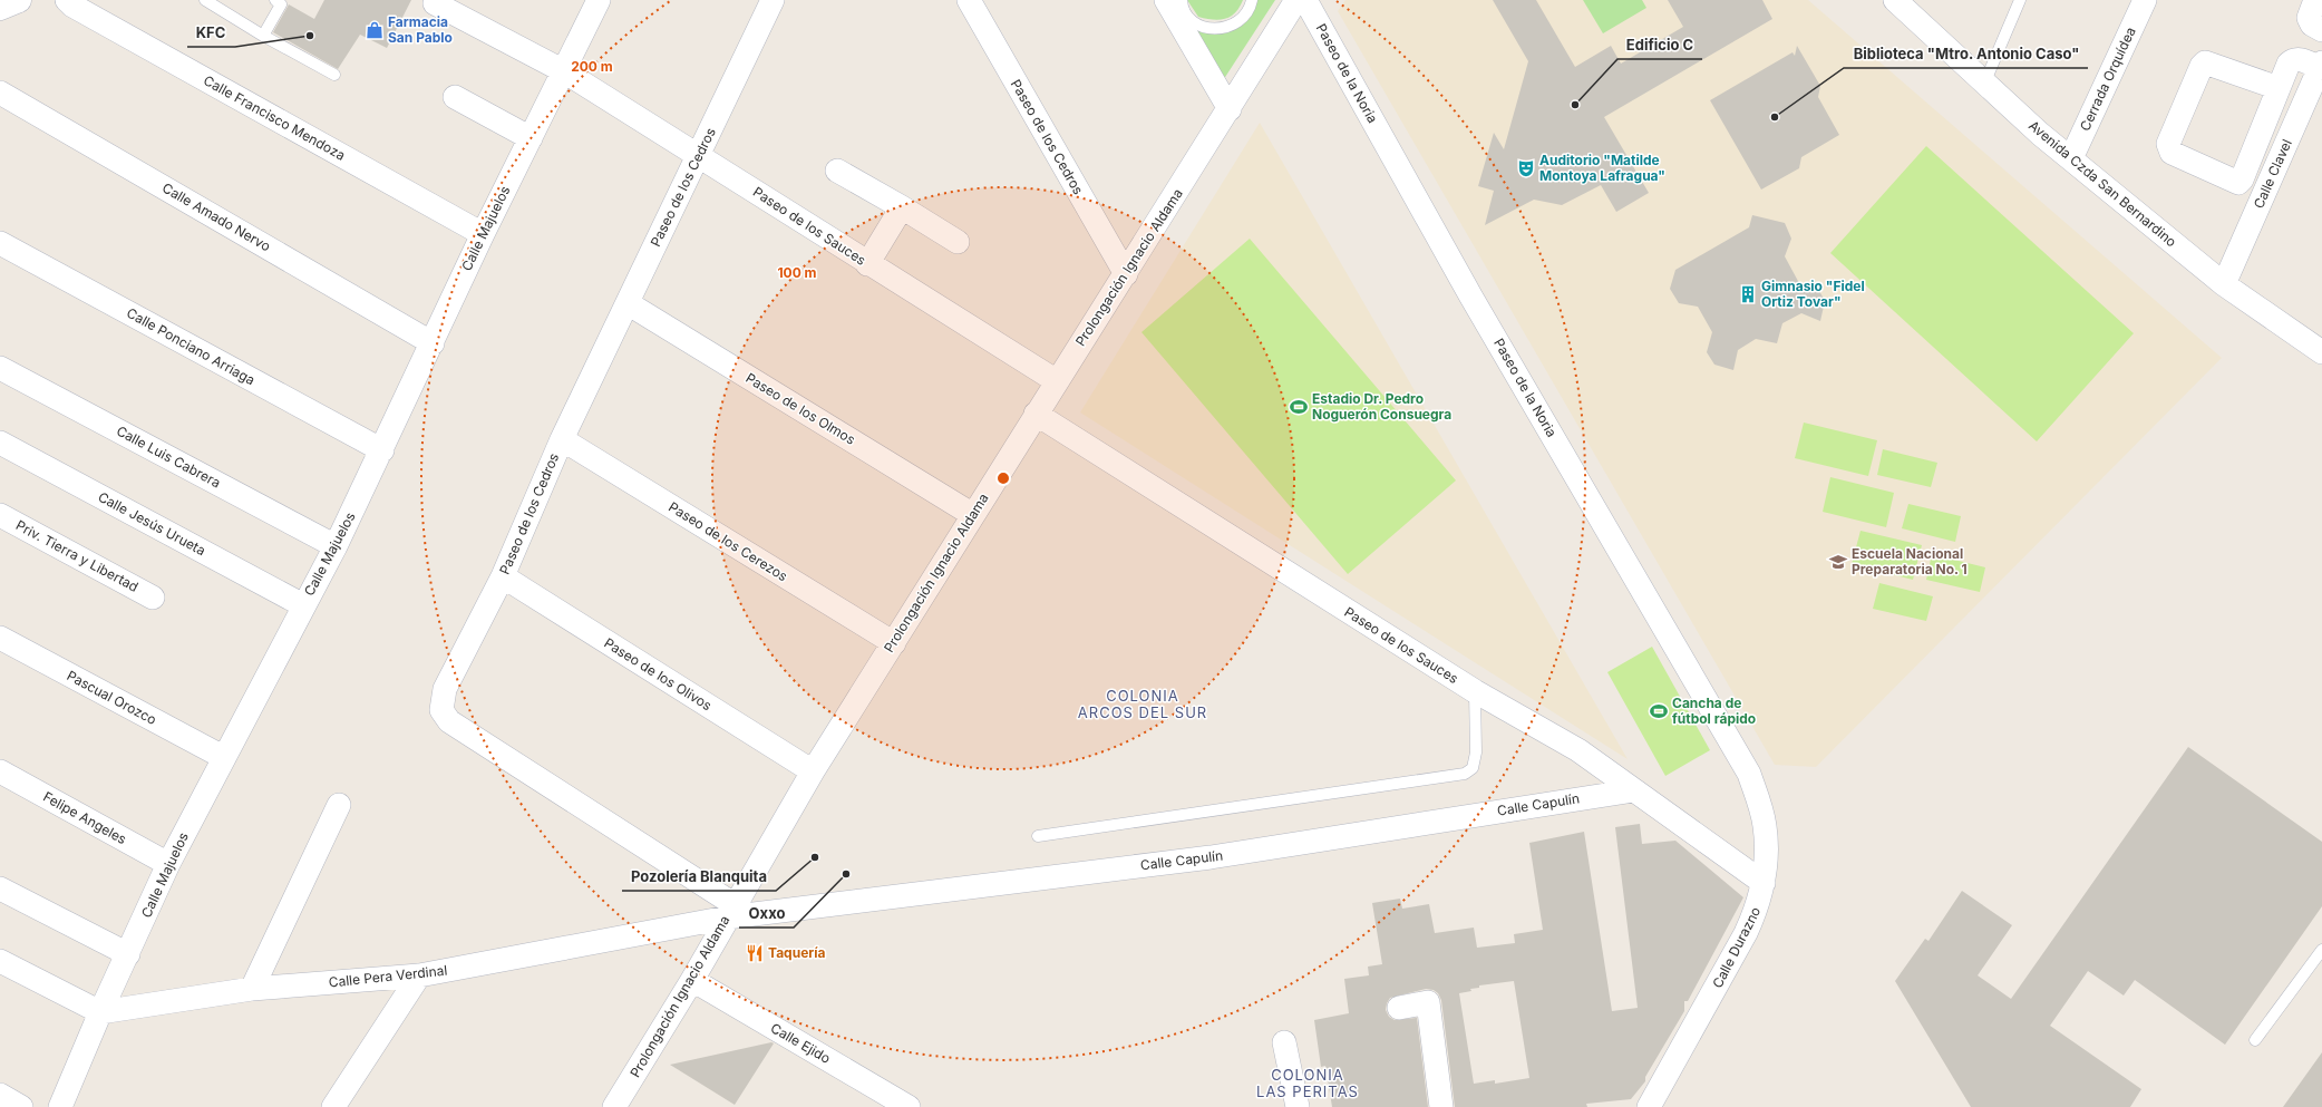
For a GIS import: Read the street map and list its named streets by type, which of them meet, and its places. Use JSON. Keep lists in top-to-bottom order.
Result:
{
  "streets": {
    "street": [
      "Paseo de la Noria",
      "Cerrada Orquídea",
      "Calle Francisco Mendoza",
      "Paseo de los Cedros",
      "Calle Clavel",
      "Avenida Czda San Bernardino",
      "Calle Amado Nervo",
      "Paseo de los Sauces",
      "Calle Majuelos",
      "Prolongación Ignacio Aldama",
      "Calle Ponciano Arriaga",
      "Paseo de los Olmos",
      "Calle Luis Cabrera",
      "Calle Jesús Urueta",
      "Paseo de los Cerezos",
      "Priv. Tierra y Libertad",
      "Paseo de los Olivos",
      "Pascual Orozco",
      "Calle Capulín",
      "Felipe Angeles",
      "Calle Durazno",
      "Calle Pera Verdinal",
      "Calle Ejido"
    ]
  },
  "crossings": [
    ["Paseo de la Noria", "Calle Durazno"],
    ["Cerrada Orquídea", "Avenida Czda San Bernardino"],
    ["Calle Francisco Mendoza", "Calle Majuelos"],
    ["Paseo de los Cedros", "Paseo de los Sauces"],
    ["Paseo de los Cedros", "Prolongación Ignacio Aldama"],
    ["Paseo de los Cedros", "Paseo de los Olmos"],
    ["Paseo de los Cedros", "Paseo de los Cerezos"],
    ["Paseo de los Cedros", "Paseo de los Olivos"],
    ["Paseo de los Cedros", "Calle Capulín"],
    ["Paseo de los Cedros", "Calle Pera Verdinal"],
    ["Calle Clavel", "Avenida Czda San Bernardino"],
    ["Calle Amado Nervo", "Calle Majuelos"],
    ["Paseo de los Sauces", "Calle Majuelos"],
    ["Paseo de los Sauces", "Prolongación Ignacio Aldama"],
    ["Paseo de los Sauces", "Calle Capulín"],
    ["Paseo de los Sauces", "Calle Durazno"],
    ["Calle Majuelos", "Calle Ponciano Arriaga"],
    ["Calle Majuelos", "Calle Luis Cabrera"],
    ["Calle Majuelos", "Calle Jesús Urueta"],
    ["Calle Majuelos", "Pascual Orozco"],
    ["Calle Majuelos", "Felipe Angeles"],
    ["Calle Majuelos", "Calle Pera Verdinal"],
    ["Prolongación Ignacio Aldama", "Paseo de los Olmos"],
    ["Prolongación Ignacio Aldama", "Paseo de los Cerezos"],
    ["Prolongación Ignacio Aldama", "Paseo de los Olivos"],
    ["Prolongación Ignacio Aldama", "Calle Capulín"],
    ["Prolongación Ignacio Aldama", "Calle Pera Verdinal"],
    ["Prolongación Ignacio Aldama", "Calle Ejido"],
    ["Calle Capulín", "Calle Pera Verdinal"]
  ],
  "districts": ["COLONIA ARCOS DEL SUR", "COLONIA LAS PERITAS"],
  "places": {
    "shop": ["Farmacia San Pablo"],
    "other": [
      "KFC",
      "Edificio C",
      "Biblioteca \"Mtro. Antonio Caso\"",
      "Pozolería Blanquita",
      "Oxxo"
    ],
    "theatre": ["Auditorio \"Matilde Montoya Lafragua\""],
    "building": ["Gimnasio \"Fidel Ortiz Tovar\""],
    "sports": ["Estadio Dr. Pedro Noguerón Consuegra", "Cancha de fútbol rápido"],
    "school or university": ["Escuela Nacional Preparatoria No. 1"],
    "restaurant": ["Taquería"]
  },
  "rings": ["200 m", "100 m"]
}
